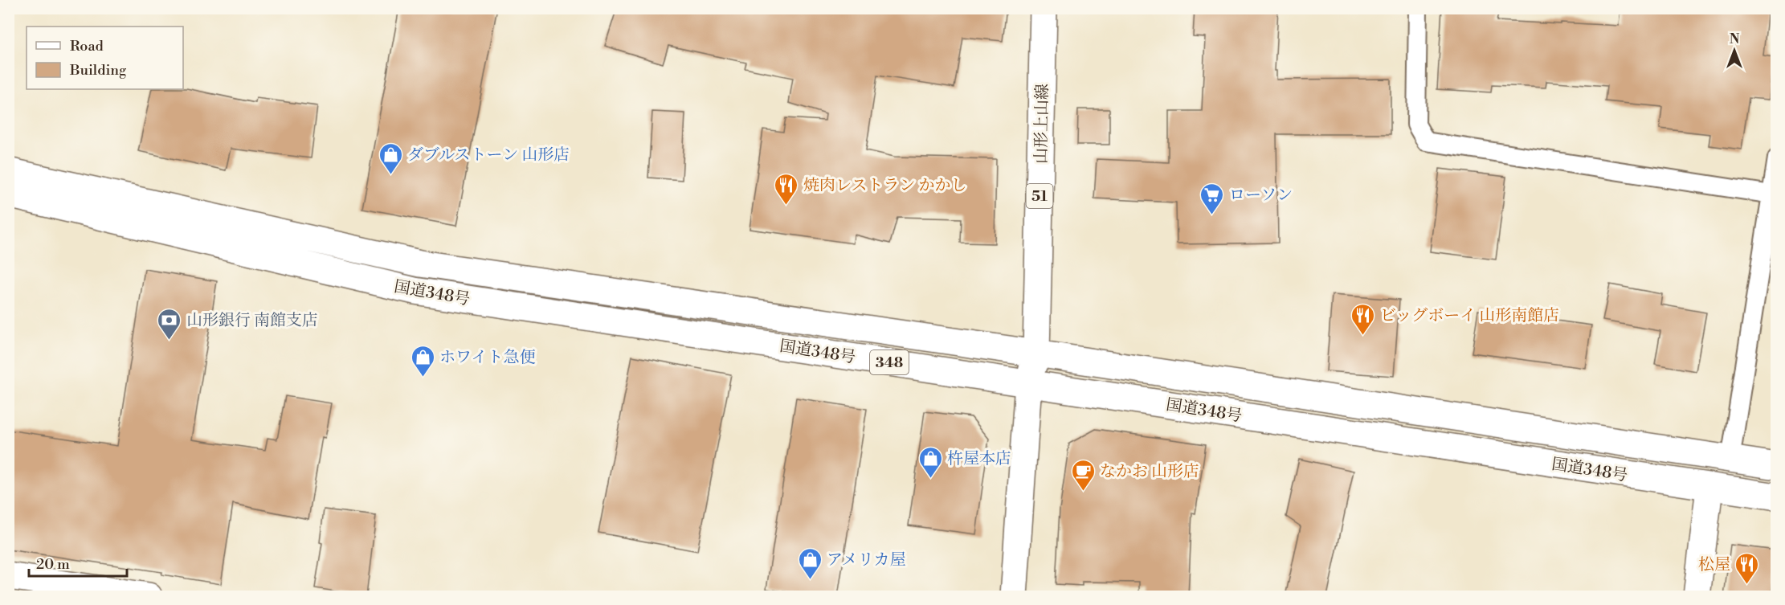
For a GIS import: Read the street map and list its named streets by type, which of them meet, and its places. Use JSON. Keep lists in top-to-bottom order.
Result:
{
  "streets": {
    "main road": [
      "山形上山線",
      "51",
      "国道348号",
      "348"
    ]
  },
  "crossings": [
    ["山形上山線", "国道348号"]
  ],
  "places": {
    "shop": [
      "ダブルストーン 山形店",
      "ホワイト急便",
      "杵屋本店",
      "アメリカ屋"
    ],
    "restaurant": ["焼肉レストラン かかし", "ビッグボーイ 山形南館店", "松屋"],
    "supermarket": ["ローソン"],
    "bank": ["山形銀行 南館支店"],
    "cafe": ["なかお 山形店"]
  },
  "legend": ["Road", "Building"],
  "scale_bar": "20 m",
  "north": "top"
}
